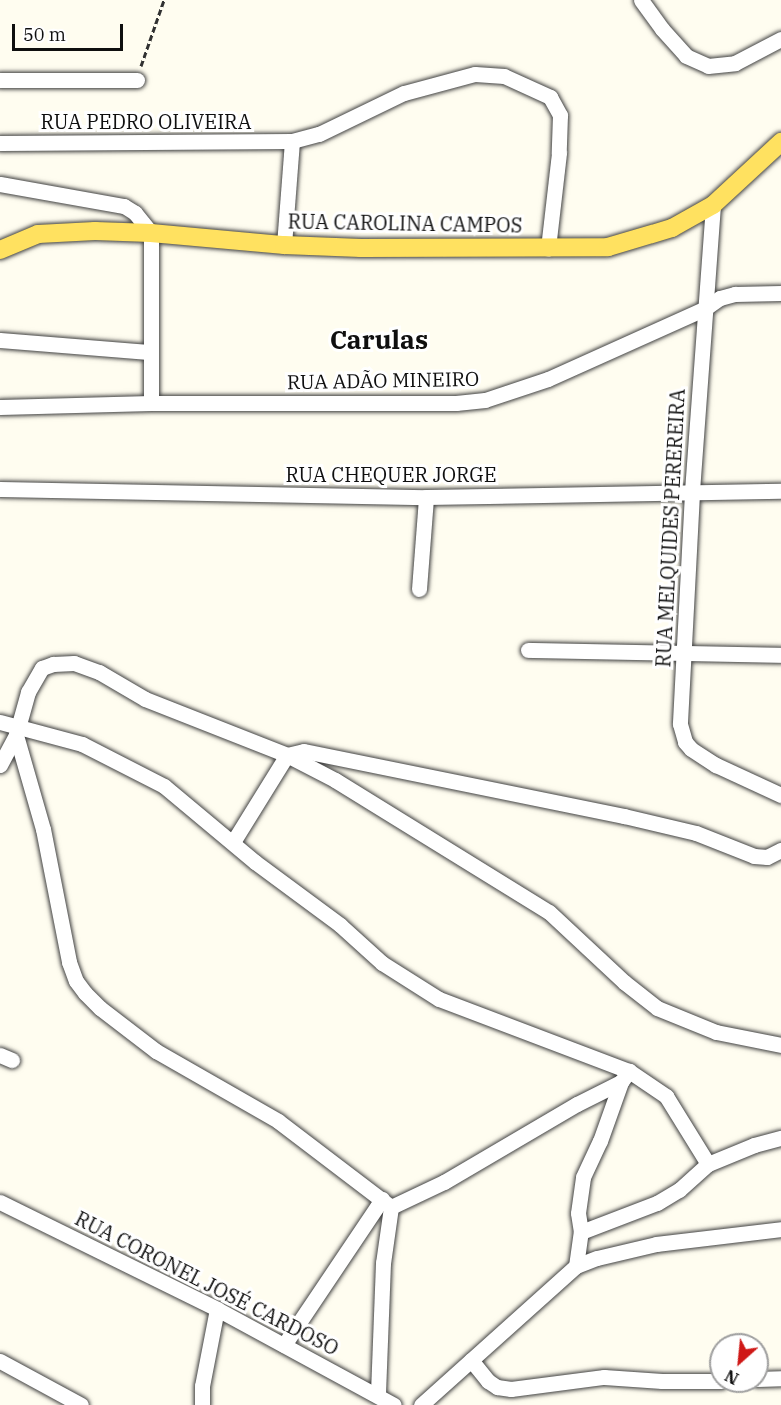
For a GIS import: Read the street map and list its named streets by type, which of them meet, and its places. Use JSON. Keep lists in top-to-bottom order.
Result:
{
  "streets": {
    "main road": ["RUA CAROLINA CAMPOS"],
    "street": [
      "RUA PEDRO OLIVEIRA",
      "RUA ADÃO MINEIRO",
      "RUA CHEQUER JORGE",
      "RUA MELQUIDES PEREREIRA",
      "RUA CORONEL JOSÉ CARDOSO"
    ]
  },
  "crossings": [
    ["RUA PEDRO OLIVEIRA", "RUA CAROLINA CAMPOS"],
    ["RUA CAROLINA CAMPOS", "RUA MELQUIDES PEREREIRA"],
    ["RUA ADÃO MINEIRO", "RUA MELQUIDES PEREREIRA"],
    ["RUA CHEQUER JORGE", "RUA MELQUIDES PEREREIRA"]
  ],
  "districts": ["Carulas"],
  "scale_bar": "50 m",
  "north": "bottom left"
}
